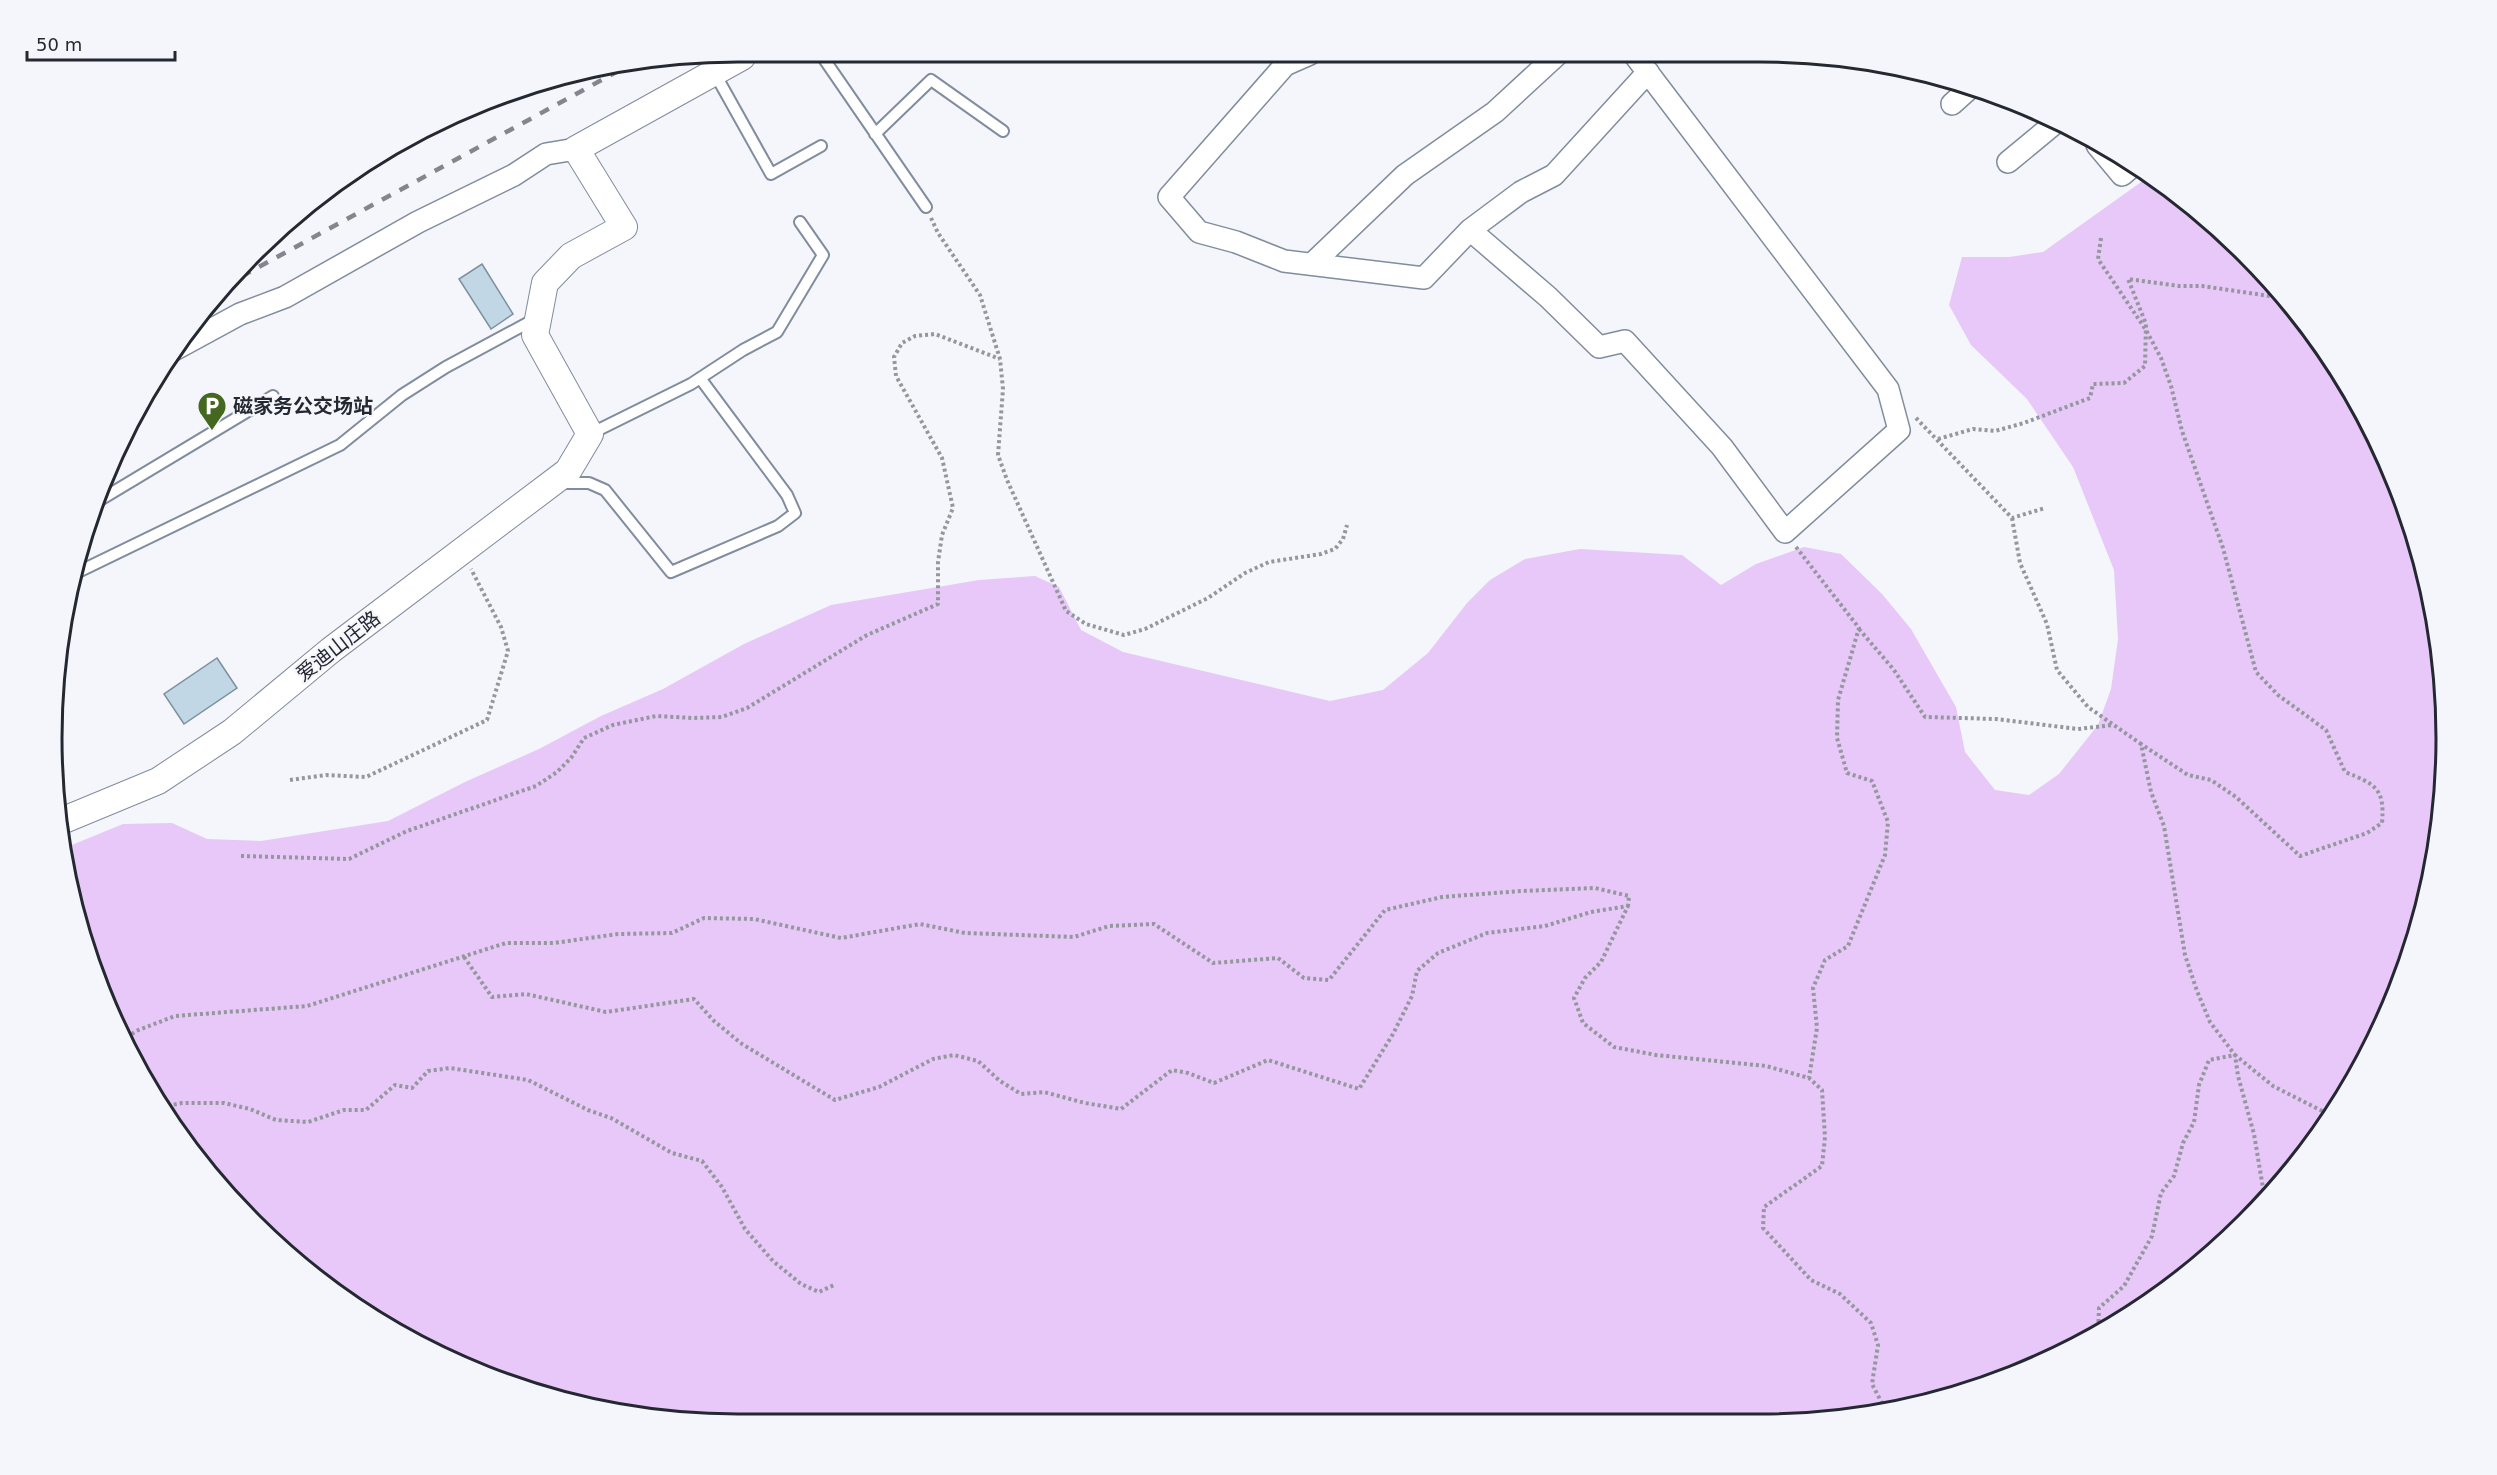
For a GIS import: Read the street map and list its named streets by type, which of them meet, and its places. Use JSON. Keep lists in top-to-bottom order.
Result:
{
  "streets": {
    "street": ["爱迪山庄路"]
  },
  "places": {
    "parking": ["磁家务公交场站"]
  },
  "scale_bar": "50 m"
}
